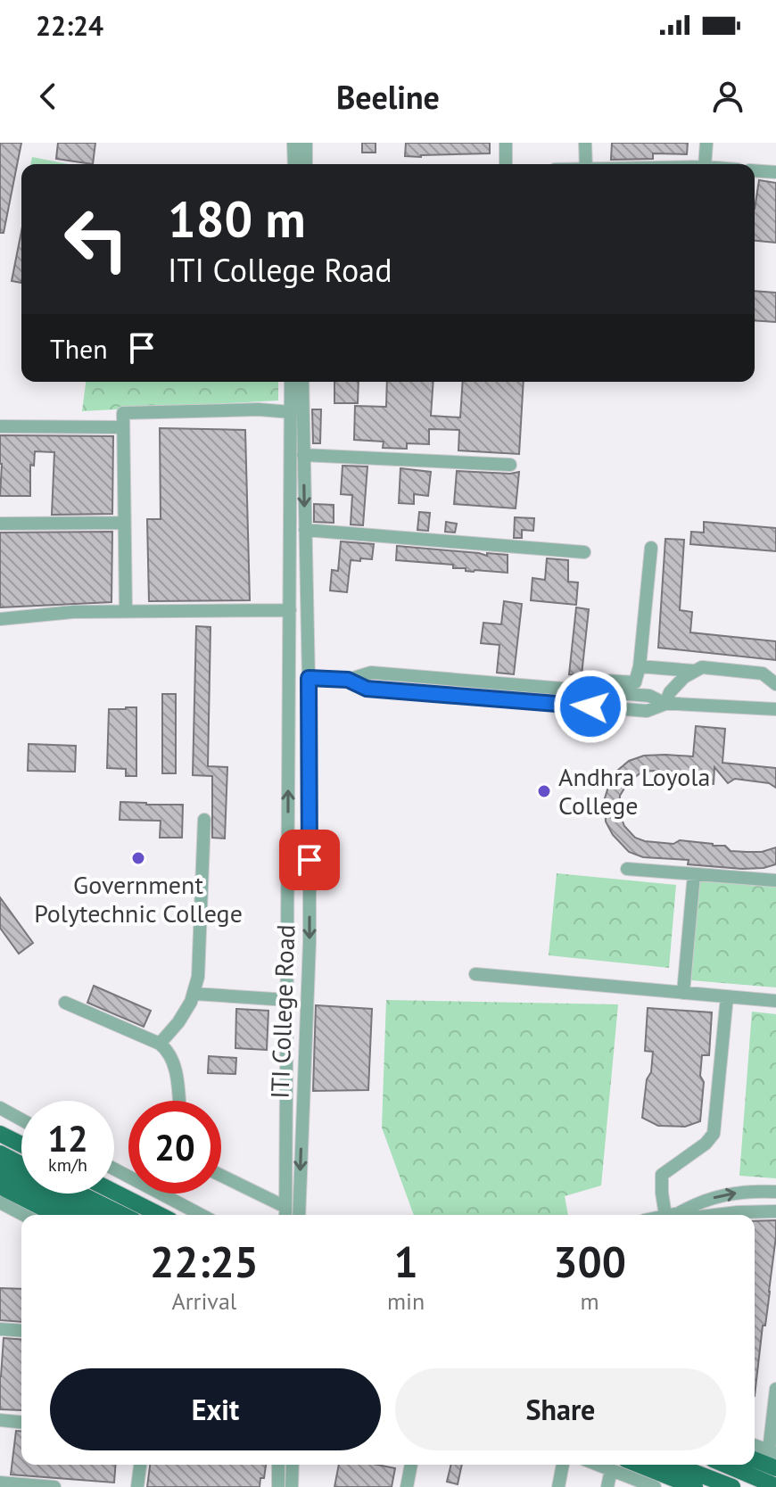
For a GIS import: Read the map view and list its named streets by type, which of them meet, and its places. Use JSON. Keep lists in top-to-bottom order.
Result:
{
  "streets": {
    "street": ["ITI College Road"]
  },
  "places": ["Andhra Loyola College", "Government Polytechnic College"],
  "page": {
    "status": "22:24",
    "header": "Beeline",
    "turn": ["180 m", "ITI College Road"],
    "then": "Then",
    "speed": "12 km/h",
    "limit": "20",
    "eta": [
      "22:25",
      "Arrival",
      "1",
      "min",
      "300",
      "m"
    ],
    "buttons": ["Exit", "Share"]
  }
}
